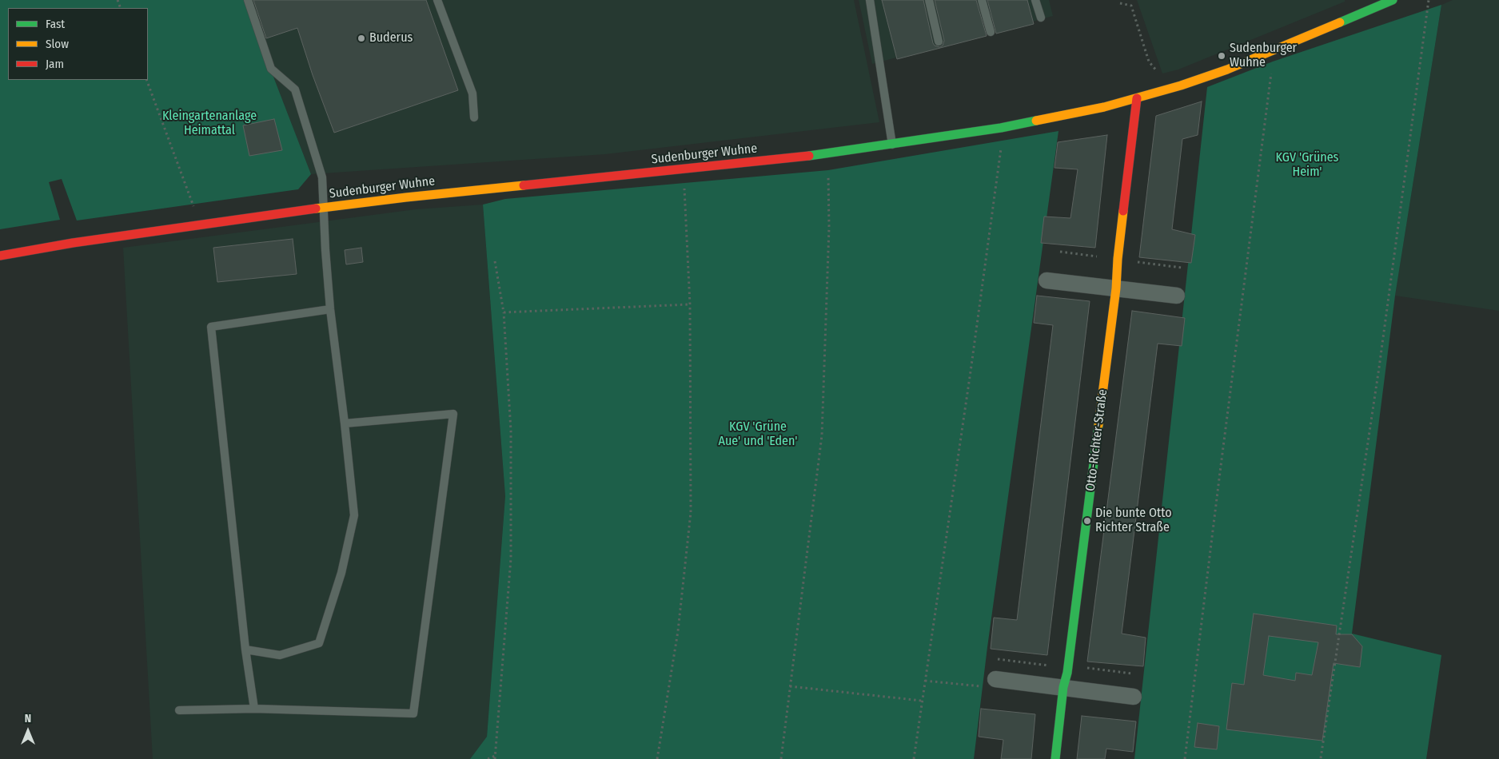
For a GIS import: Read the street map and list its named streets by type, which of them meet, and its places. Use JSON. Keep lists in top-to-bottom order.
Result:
{
  "streets": {
    "main road": ["Sudenburger Wuhne", "Otto-Richter-Straße"]
  },
  "crossings": [
    ["Sudenburger Wuhne", "Otto-Richter-Straße"]
  ],
  "parks": ["Kleingartenanlage Heimattal", "KGV 'Grünes Heim'", "KGV 'Grüne Aue' und 'Eden'"],
  "places": ["Buderus", "Sudenburger Wuhne", "Die bunte Otto Richter Straße"],
  "legend": ["Fast", "Slow", "Jam"],
  "north": "top"
}
